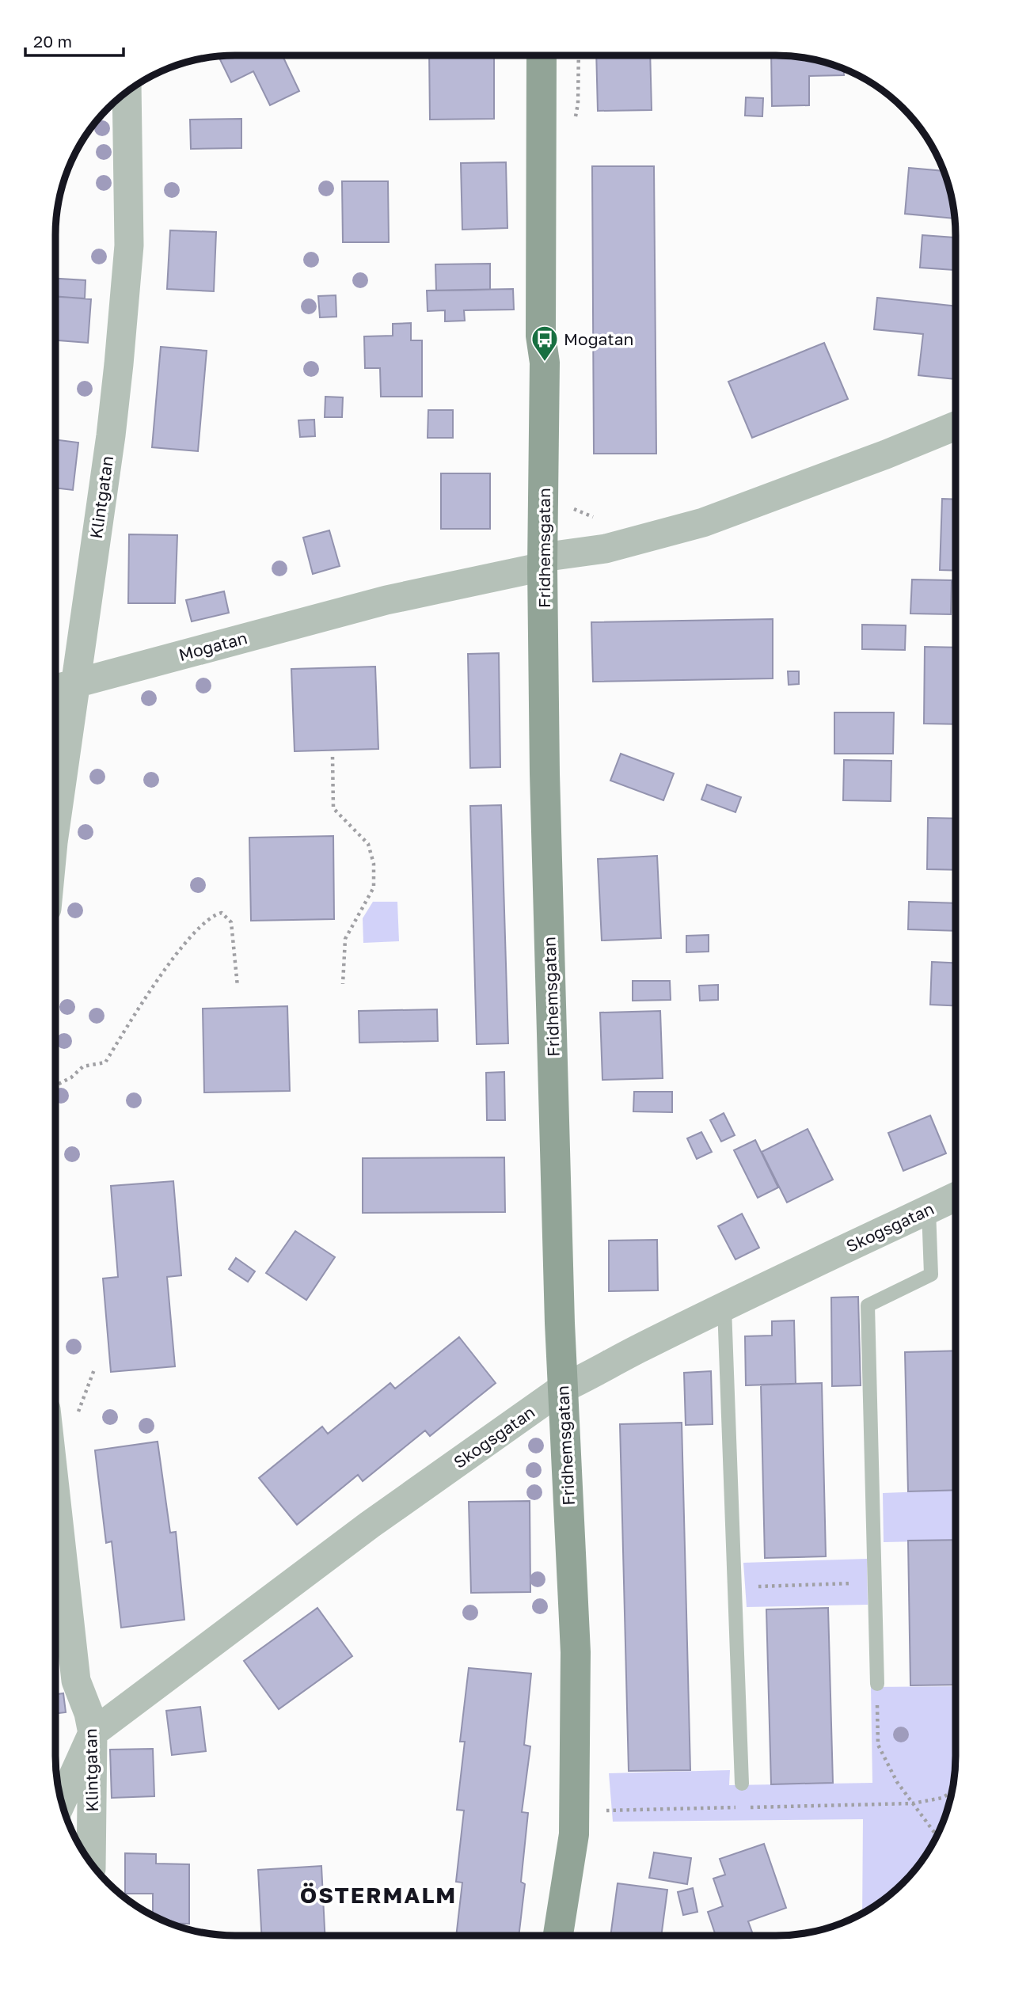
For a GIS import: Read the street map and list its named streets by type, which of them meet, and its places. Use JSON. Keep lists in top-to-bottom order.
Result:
{
  "streets": {
    "street": [
      "Klintgatan",
      "Fridhemsgatan",
      "Mogatan",
      "Skogsgatan"
    ]
  },
  "crossings": [
    ["Klintgatan", "Mogatan"],
    ["Klintgatan", "Skogsgatan"],
    ["Fridhemsgatan", "Mogatan"],
    ["Fridhemsgatan", "Skogsgatan"]
  ],
  "districts": ["ÖSTERMALM"],
  "places": {
    "bus stop": ["Mogatan"]
  },
  "scale_bar": "20 m"
}
